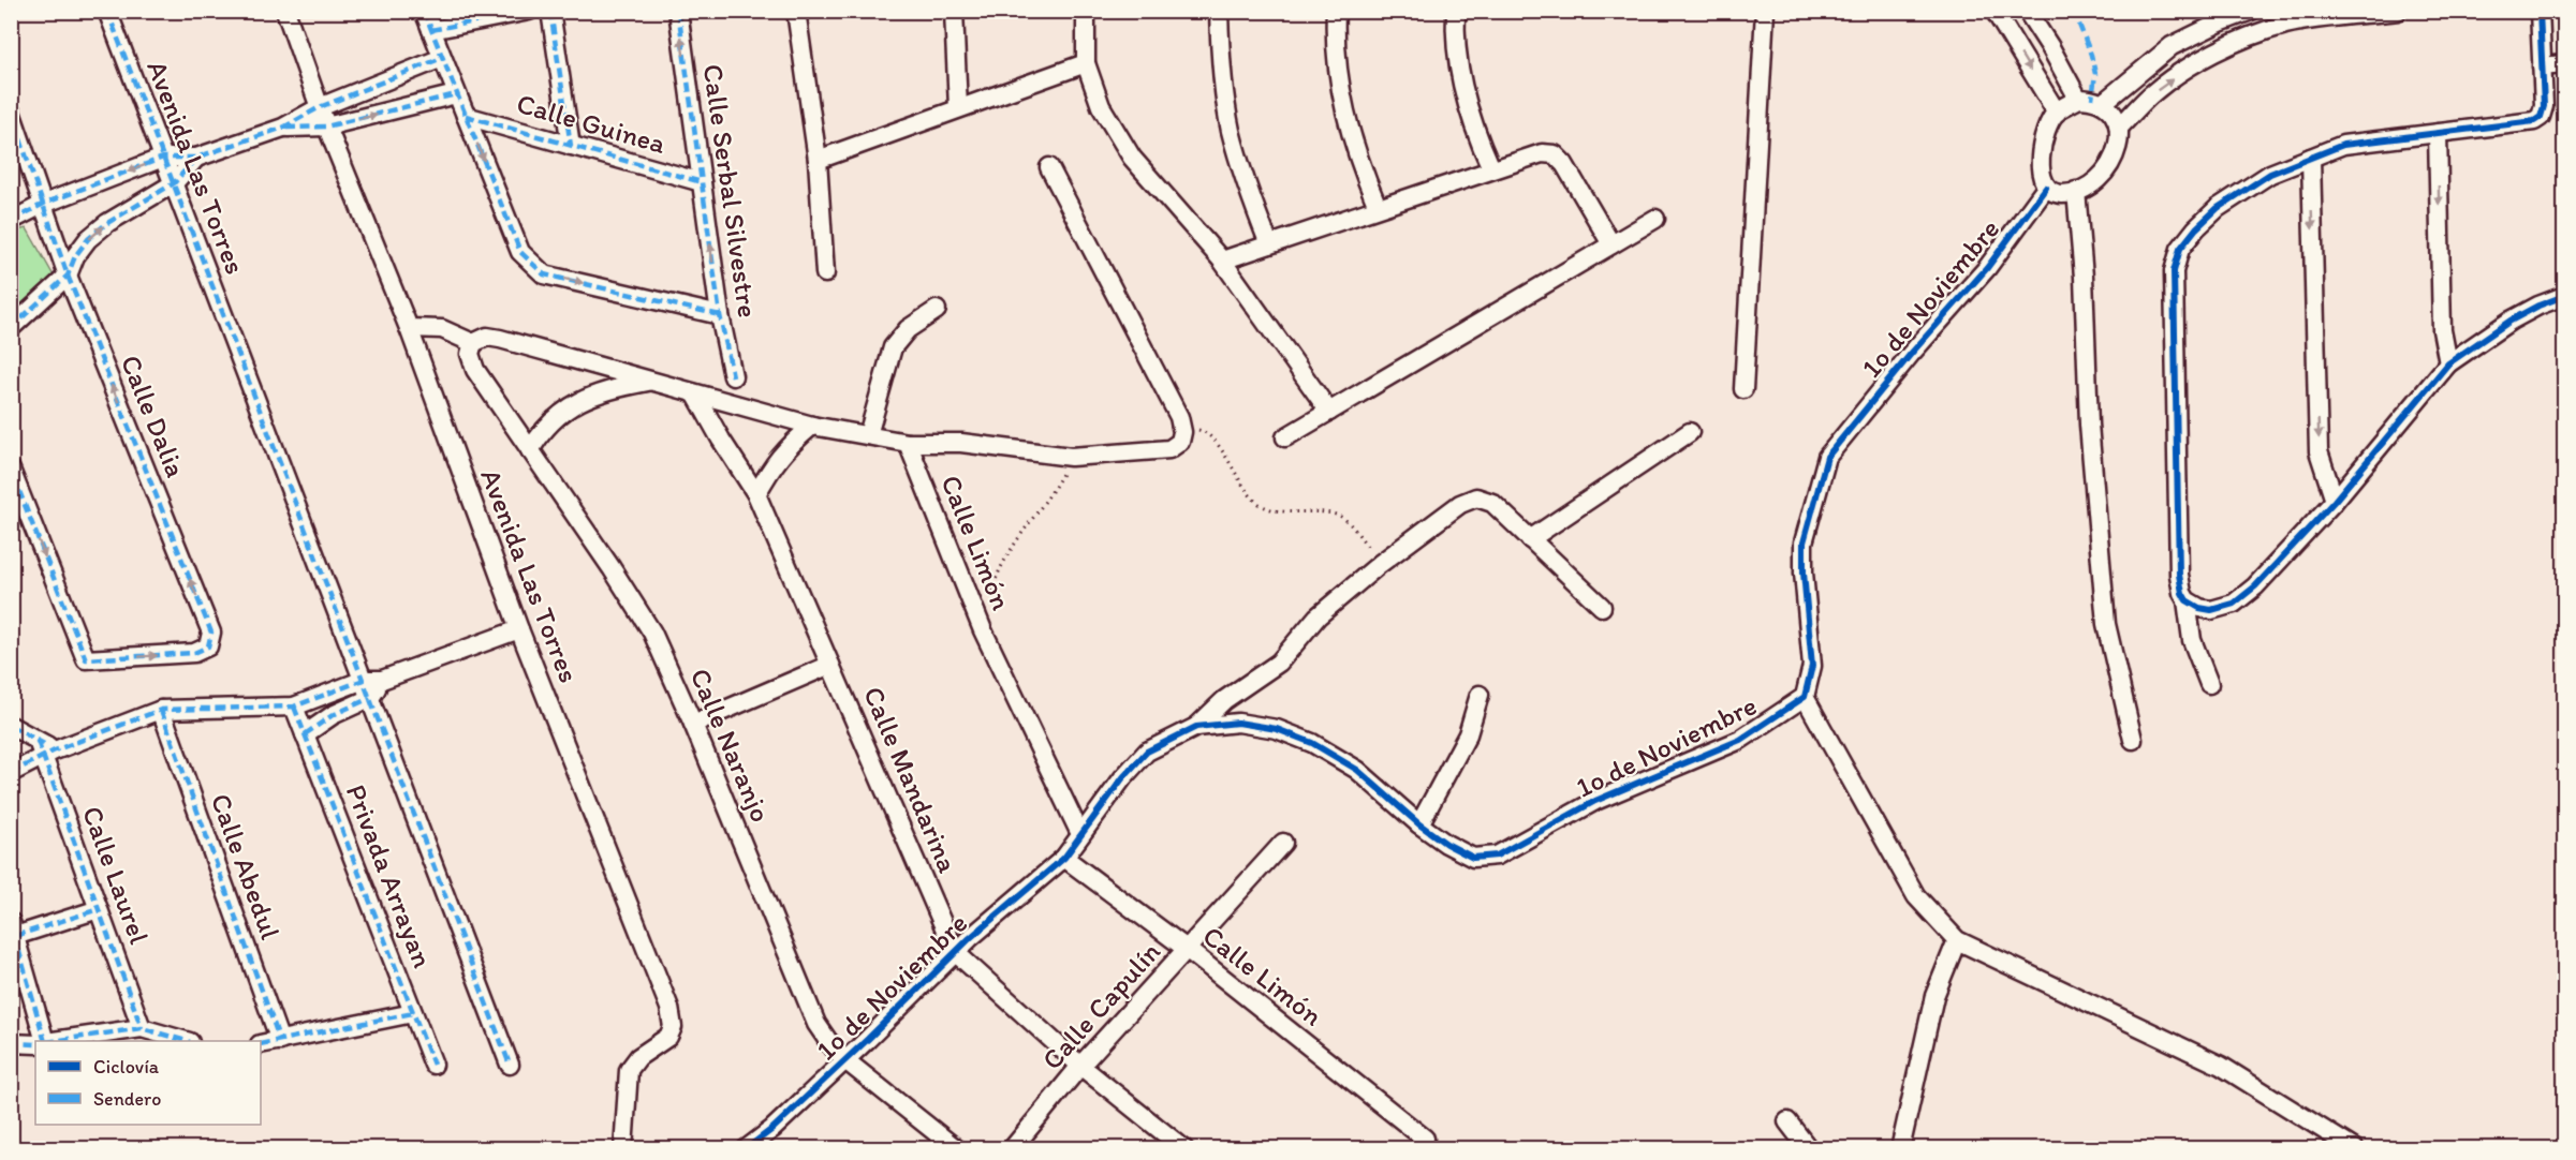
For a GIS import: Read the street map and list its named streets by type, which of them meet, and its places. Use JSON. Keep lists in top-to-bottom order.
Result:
{
  "streets": {
    "street": [
      "Calle Guinea",
      "Avenida Las Torres",
      "Calle Serbal Silvestre",
      "1o de Noviembre",
      "Calle Dalia",
      "Calle Limón",
      "Calle Naranjo",
      "Calle Mandarina",
      "Calle Abedul",
      "Calle Laurel",
      "Privada Arrayan",
      "Calle Capulín"
    ]
  },
  "crossings": [
    ["Calle Guinea", "Calle Serbal Silvestre"],
    ["1o de Noviembre", "Calle Limón"],
    ["1o de Noviembre", "Calle Naranjo"],
    ["1o de Noviembre", "Calle Mandarina"],
    ["Calle Limón", "Calle Capulín"],
    ["Calle Mandarina", "Calle Capulín"]
  ],
  "legend": ["Ciclovía", "Sendero"]
}
